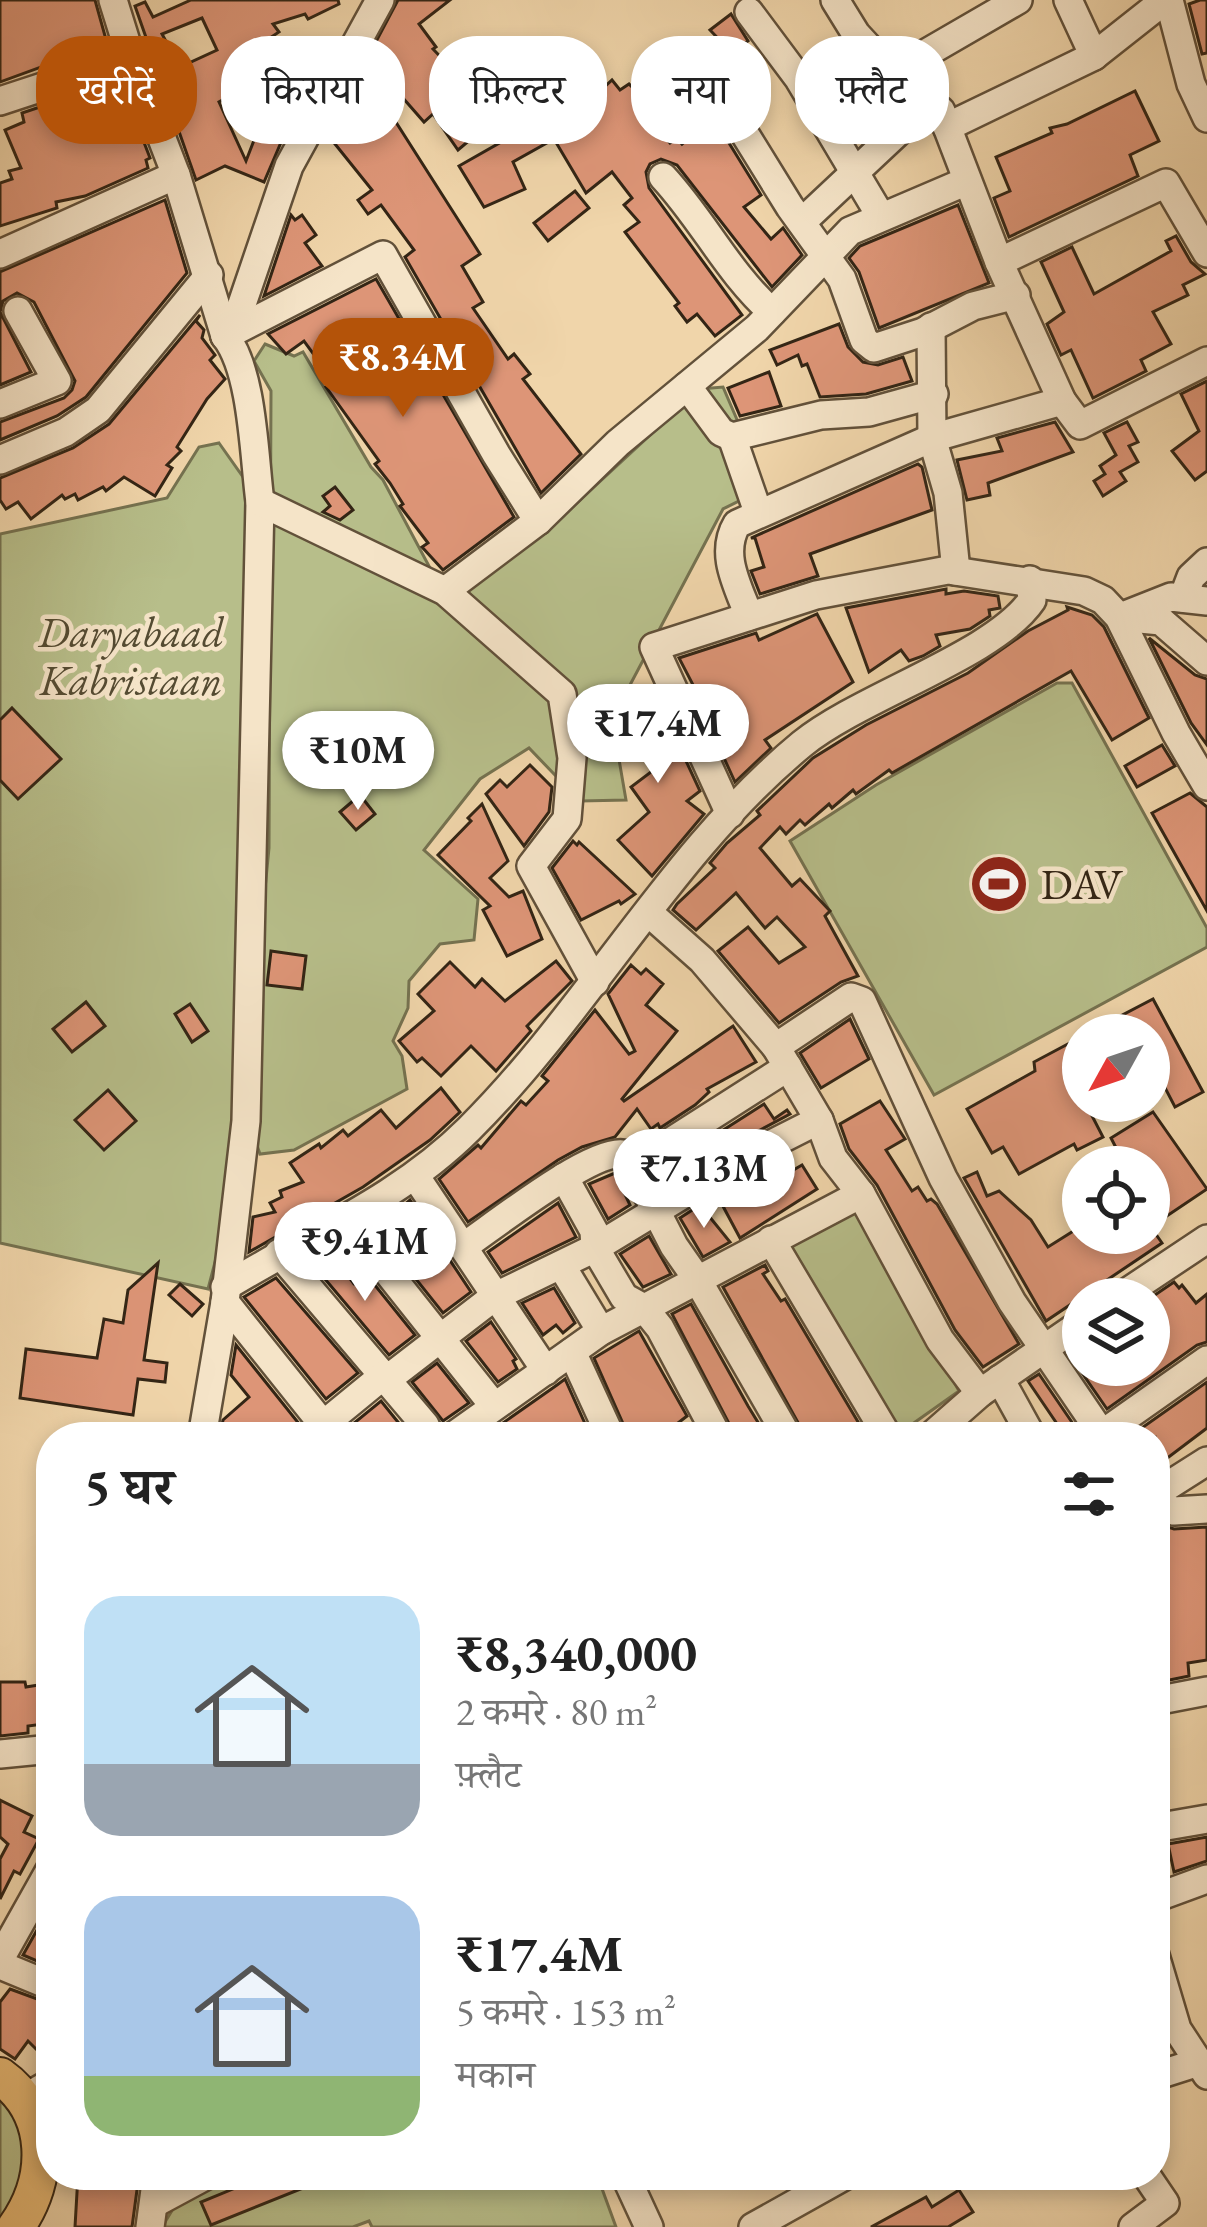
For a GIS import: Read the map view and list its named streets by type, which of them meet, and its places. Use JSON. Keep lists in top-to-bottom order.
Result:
{
  "parks": ["Daryabaad Kabristaan"],
  "places": {
    "sports": ["DAV"]
  },
  "north": "bottom left",
  "page": {
    "chip": [
      "खरीदें",
      "किराया",
      "फ़िल्टर",
      "नया",
      "फ़्लैट"
    ],
    "price": [
      "₹8.34M",
      "₹17.4M",
      "₹10M",
      "₹7.13M",
      "₹9.41M"
    ],
    "heading": "5 घर",
    "list": [
      {
        "name": "₹8,340,000",
        "note": "2 कमरे · 80 m² · फ़्लैट"
      },
      {
        "name": "₹17.4M",
        "note": "5 कमरे · 153 m² · मकान"
      }
    ]
  }
}
